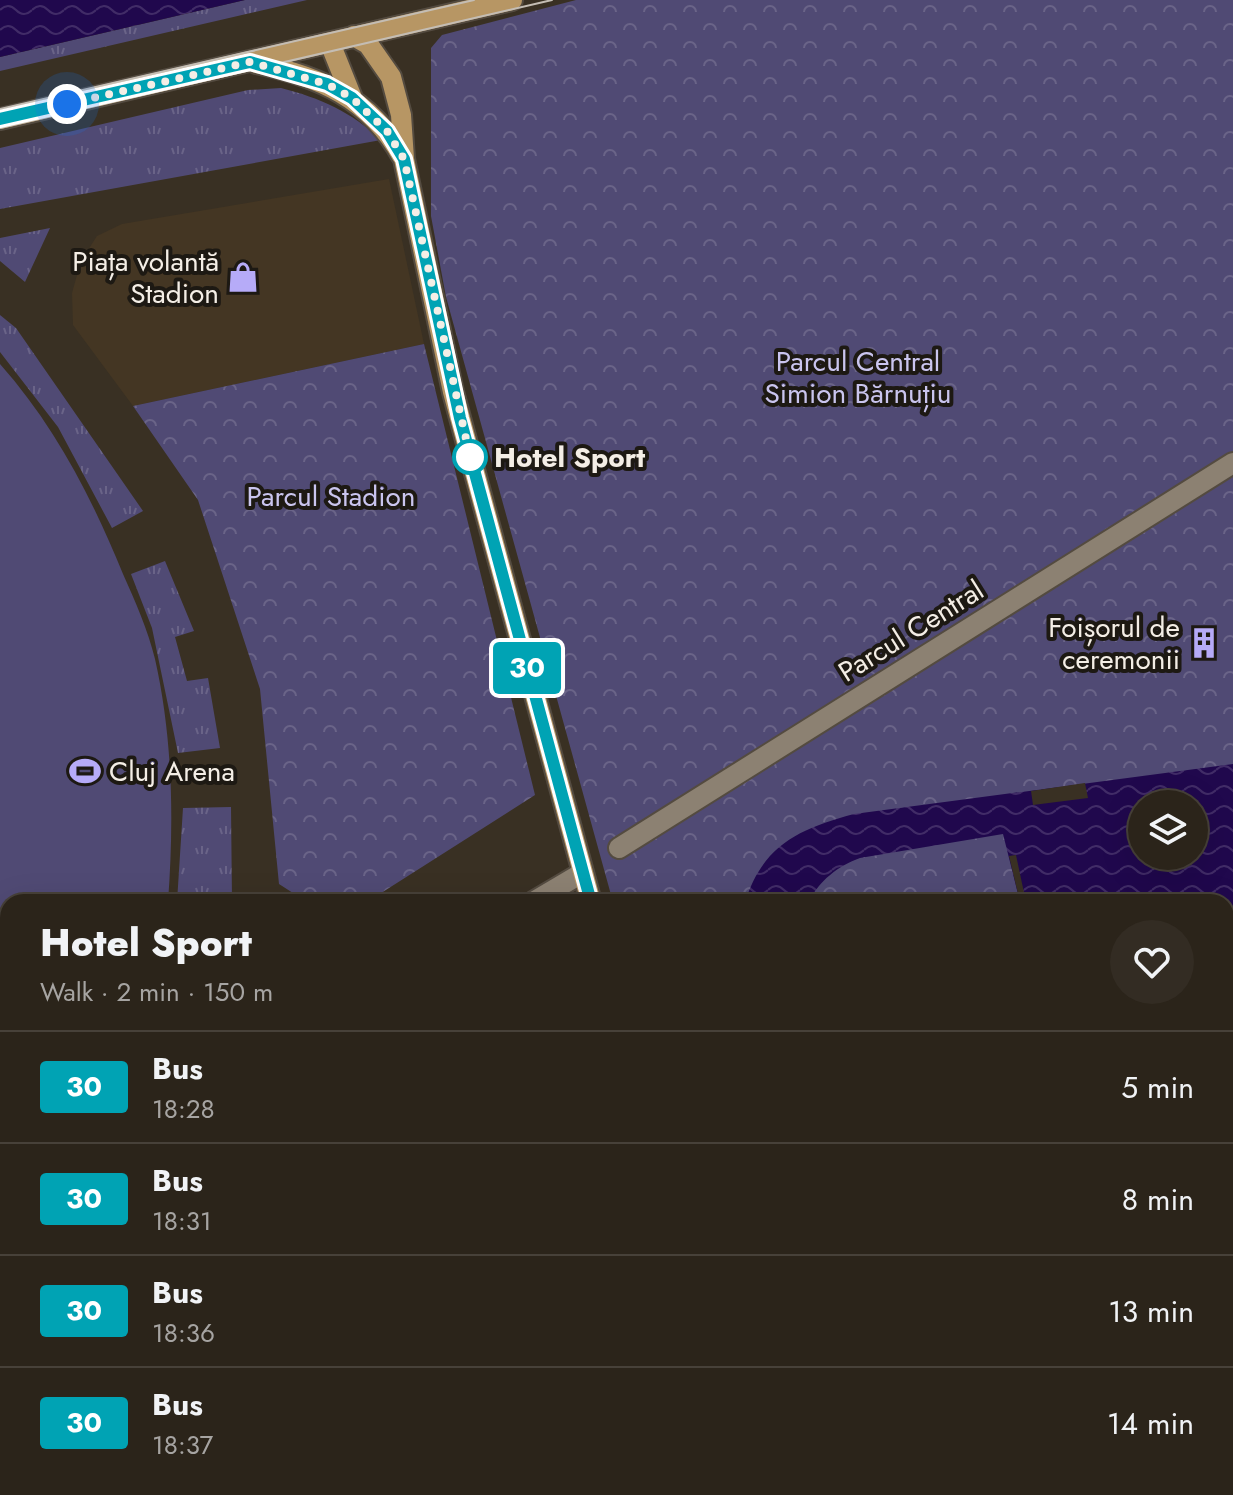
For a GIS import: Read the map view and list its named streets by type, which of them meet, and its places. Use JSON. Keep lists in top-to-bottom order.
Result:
{
  "streets": {
    "street": ["Parcul Central"]
  },
  "parks": ["Parcul Central Simion Bărnuțiu", "Parcul Stadion"],
  "places": {
    "shop": ["Piața volantă Stadion"],
    "other": ["Hotel Sport"],
    "building": ["Foișorul de ceremonii"],
    "sports": ["Cluj Arena"]
  },
  "lines": ["bus line 30"],
  "page": {
    "on_map": "30",
    "heading": ["Hotel Sport", "Walk · 2 min · 150 m"],
    "list": [
      {
        "mark": "30",
        "name": "Bus",
        "note": "18:28",
        "value": "5 min"
      },
      {
        "mark": "30",
        "name": "Bus",
        "note": "18:31",
        "value": "8 min"
      },
      {
        "mark": "30",
        "name": "Bus",
        "note": "18:36",
        "value": "13 min"
      },
      {
        "mark": "30",
        "name": "Bus",
        "note": "18:37",
        "value": "14 min"
      }
    ]
  }
}
